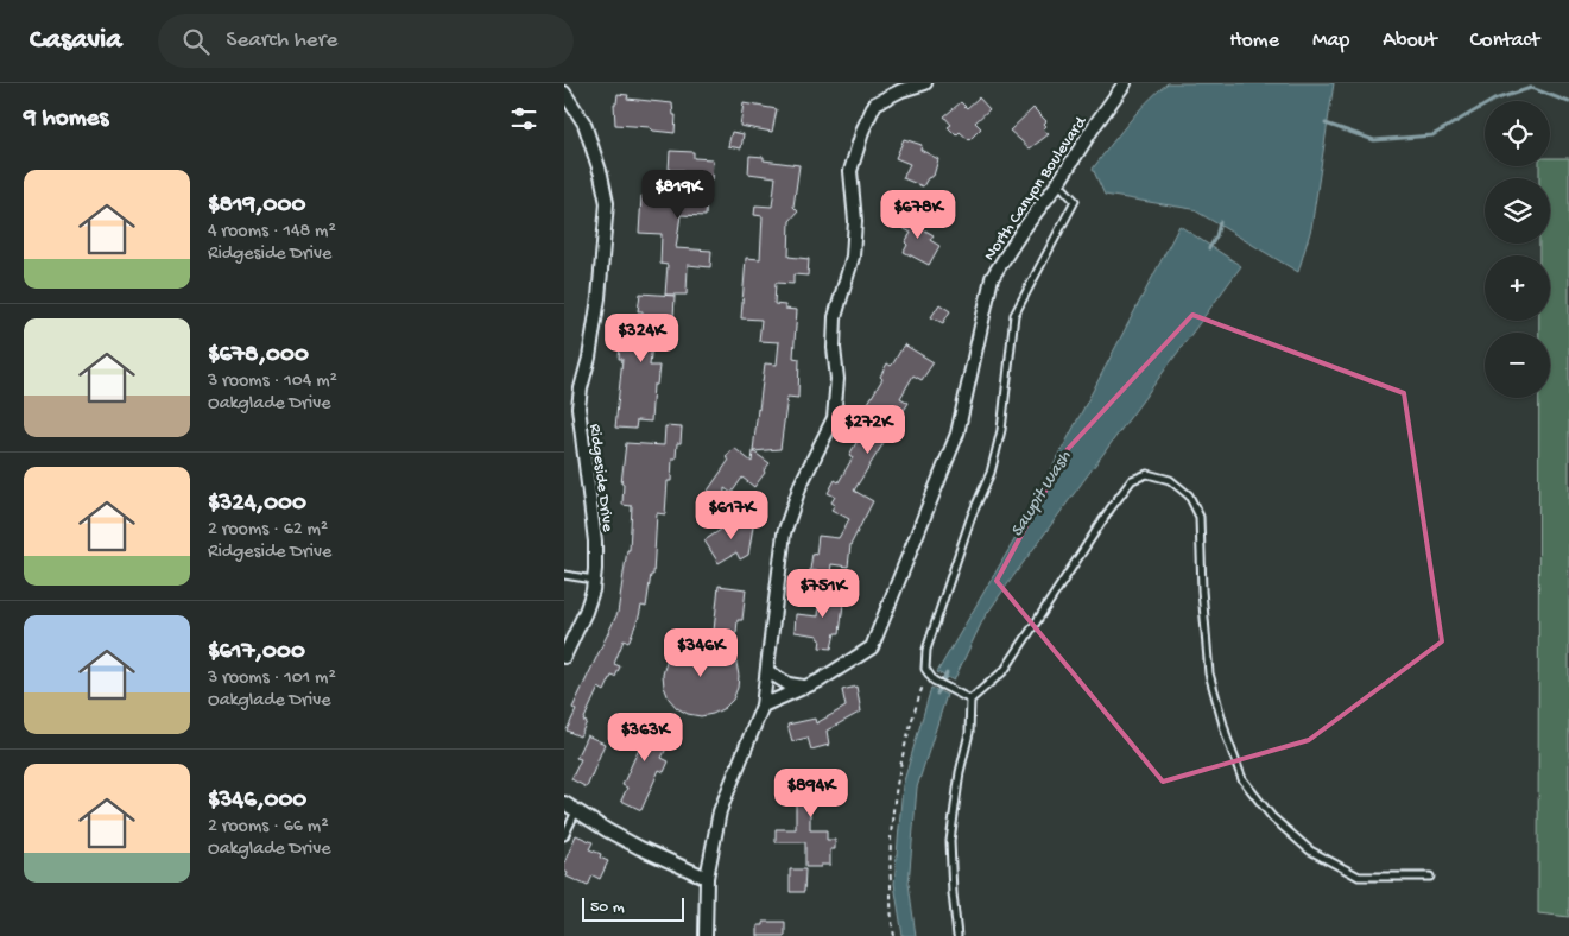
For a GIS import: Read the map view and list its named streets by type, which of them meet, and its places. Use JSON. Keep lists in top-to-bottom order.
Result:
{
  "streets": {
    "street": ["North Canyon Boulevard", "Ridgeside Drive"]
  },
  "water": ["Sawpit Wash"],
  "scale_bar": "50 m",
  "page": {
    "header": "Casavia",
    "search": "Search here",
    "nav": [
      "Home",
      "Map",
      "About",
      "Contact"
    ],
    "heading": "9 homes",
    "map_buttons": ["+", "−"],
    "list": [
      {
        "name": "$819,000",
        "note": "4 rooms · 148 m² · Ridgeside Drive"
      },
      {
        "name": "$678,000",
        "note": "3 rooms · 104 m² · Oakglade Drive"
      },
      {
        "name": "$324,000",
        "note": "2 rooms · 62 m² · Ridgeside Drive"
      },
      {
        "name": "$617,000",
        "note": "3 rooms · 101 m² · Oakglade Drive"
      },
      {
        "name": "$346,000",
        "note": "2 rooms · 66 m² · Oakglade Drive"
      }
    ],
    "price": [
      "$819K",
      "$678K",
      "$324K",
      "$272K",
      "$617K",
      "$751K",
      "$346K",
      "$363K",
      "$894K"
    ],
    "scale": "50 m"
  }
}
